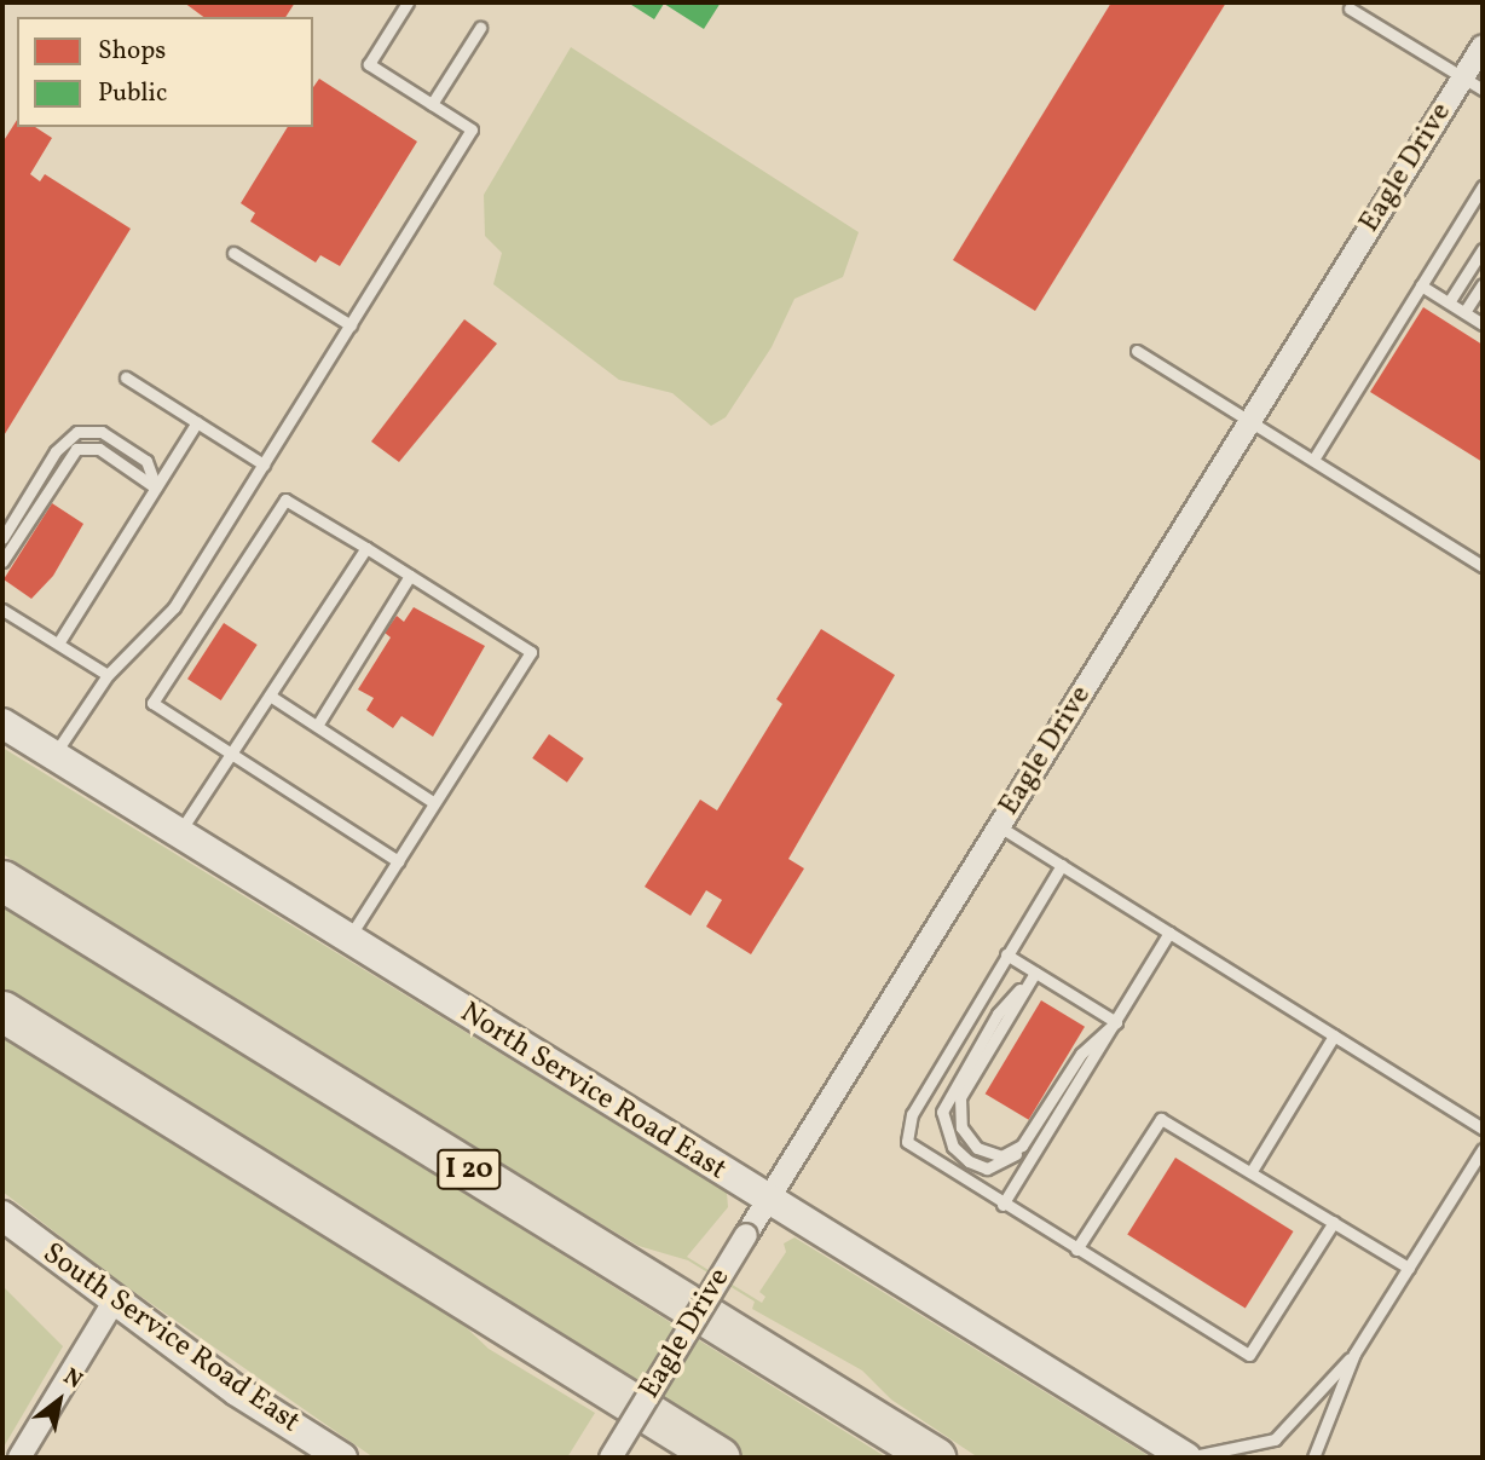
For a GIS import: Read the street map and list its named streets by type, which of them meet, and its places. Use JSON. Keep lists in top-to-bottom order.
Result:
{
  "streets": {
    "highway": ["I 20"],
    "main road": ["North Service Road East", "South Service Road East"],
    "street": ["Eagle Drive"]
  },
  "crossings": [
    ["Eagle Drive", "North Service Road East"]
  ],
  "legend": ["Shops", "Public"],
  "north": "top right"
}
